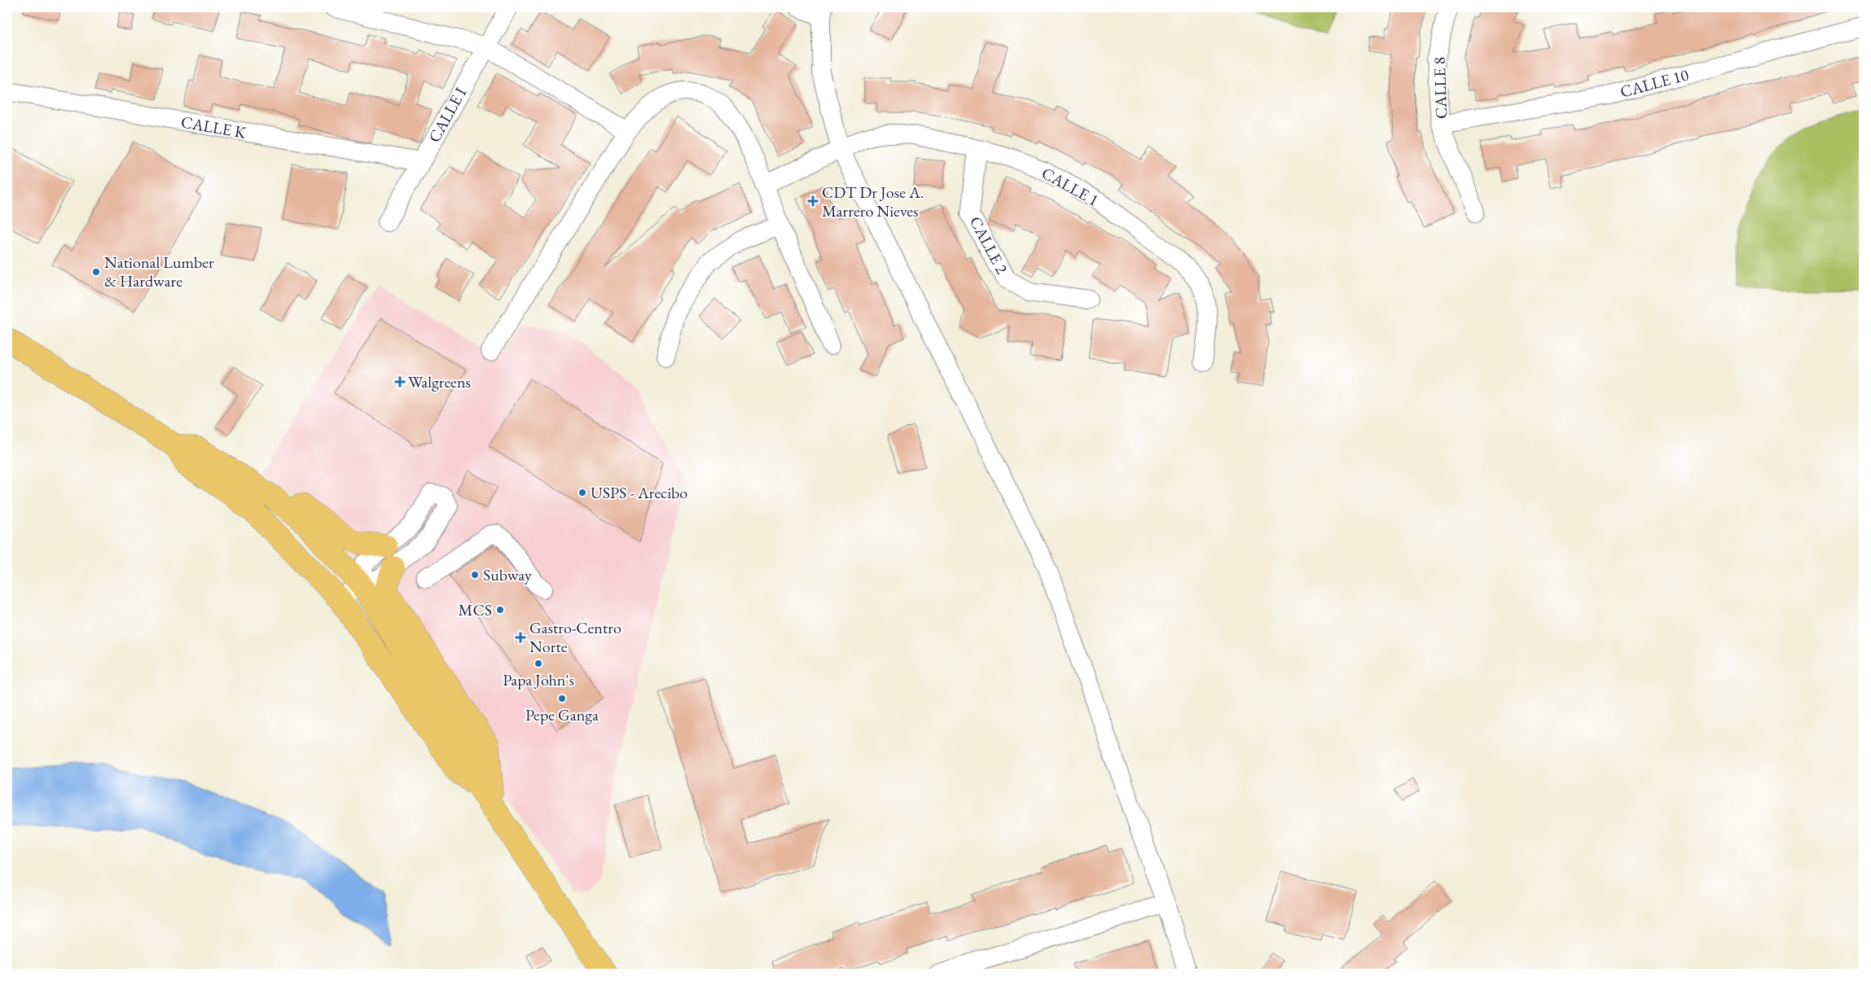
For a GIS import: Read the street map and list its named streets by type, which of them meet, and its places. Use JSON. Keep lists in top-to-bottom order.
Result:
{
  "streets": {
    "street": [
      "CALLE 10",
      "CALLE 8",
      "CALLE I",
      "CALLE K",
      "CALLE 1",
      "CALLE 2"
    ]
  },
  "crossings": [
    ["CALLE 10", "CALLE 8"],
    ["CALLE I", "CALLE K"],
    ["CALLE 1", "CALLE 2"]
  ],
  "places": {
    "health": ["CDT Dr Jose A. Marrero Nieves", "Walgreens", "Gastro-Centro Norte"],
    "other": [
      "National Lumber & Hardware",
      "USPS - Arecibo",
      "Subway",
      "MCS",
      "Papa John's",
      "Pepe Ganga"
    ]
  }
}
